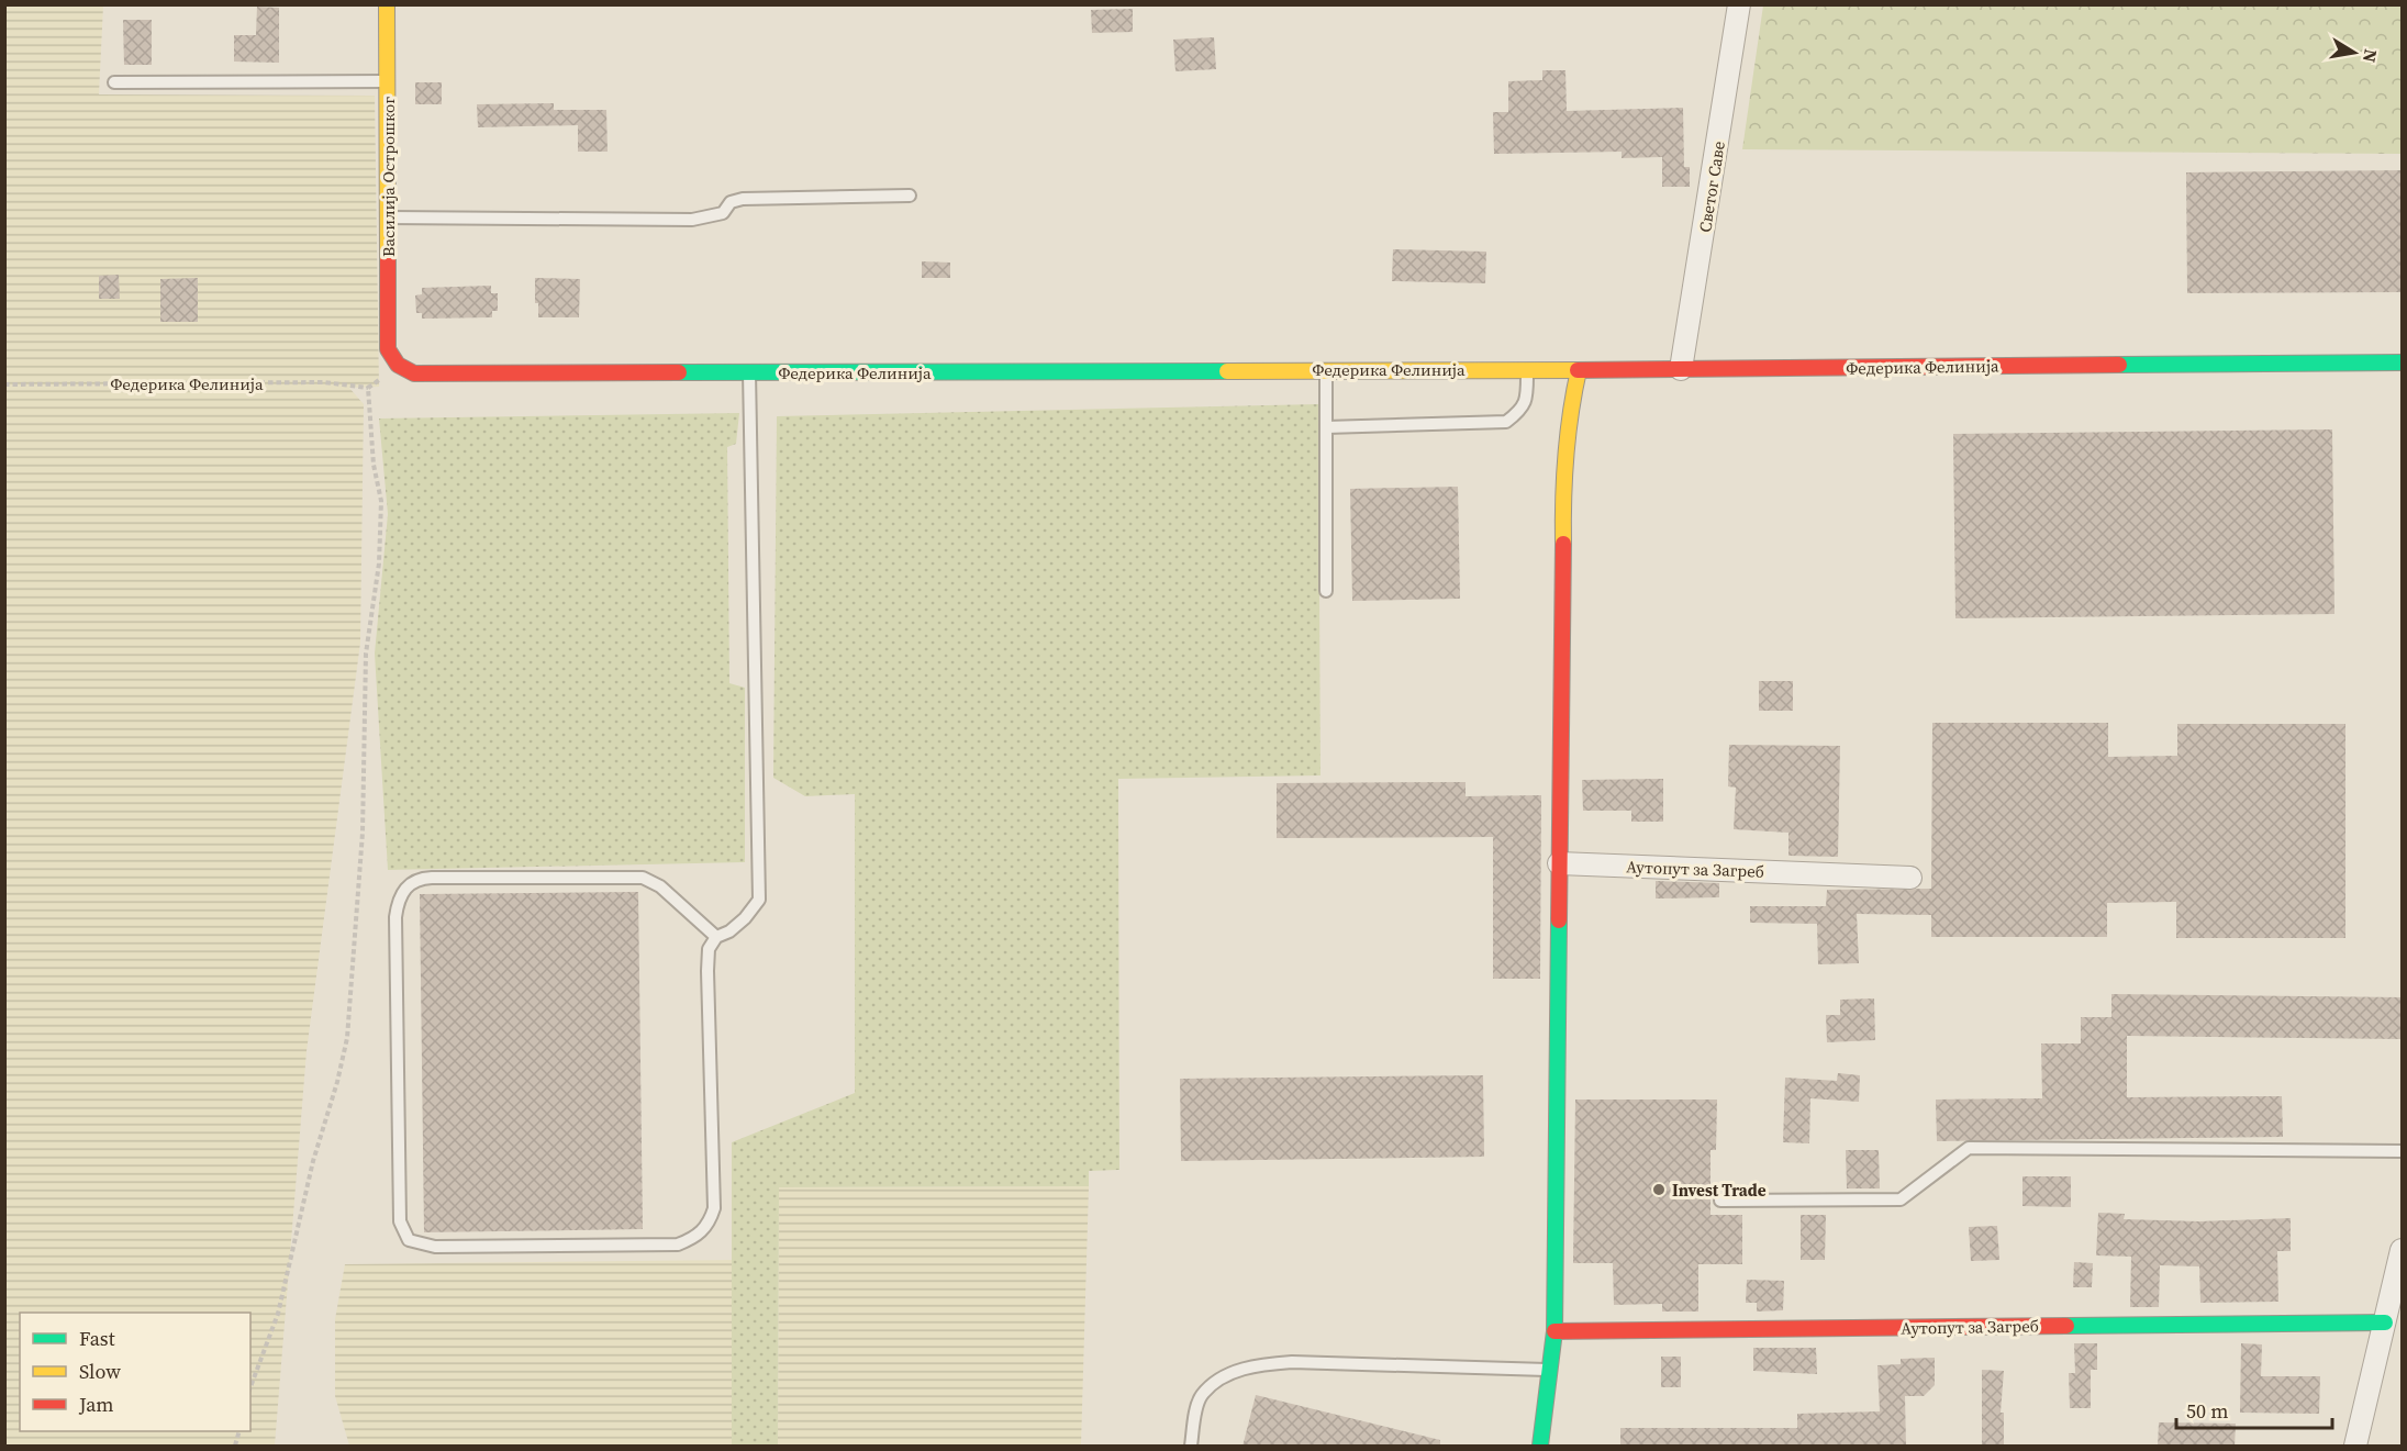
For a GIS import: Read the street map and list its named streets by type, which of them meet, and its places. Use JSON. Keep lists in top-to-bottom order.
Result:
{
  "streets": {
    "street": [
      "Василија Острошког",
      "Светог Саве",
      "Федерика Фелинија",
      "Аутопут за Загреб"
    ]
  },
  "crossings": [
    ["Василија Острошког", "Федерика Фелинија"],
    ["Светог Саве", "Федерика Фелинија"]
  ],
  "places": ["Invest Trade"],
  "legend": ["Fast", "Slow", "Jam"],
  "scale_bar": "50 m",
  "north": "right"
}
